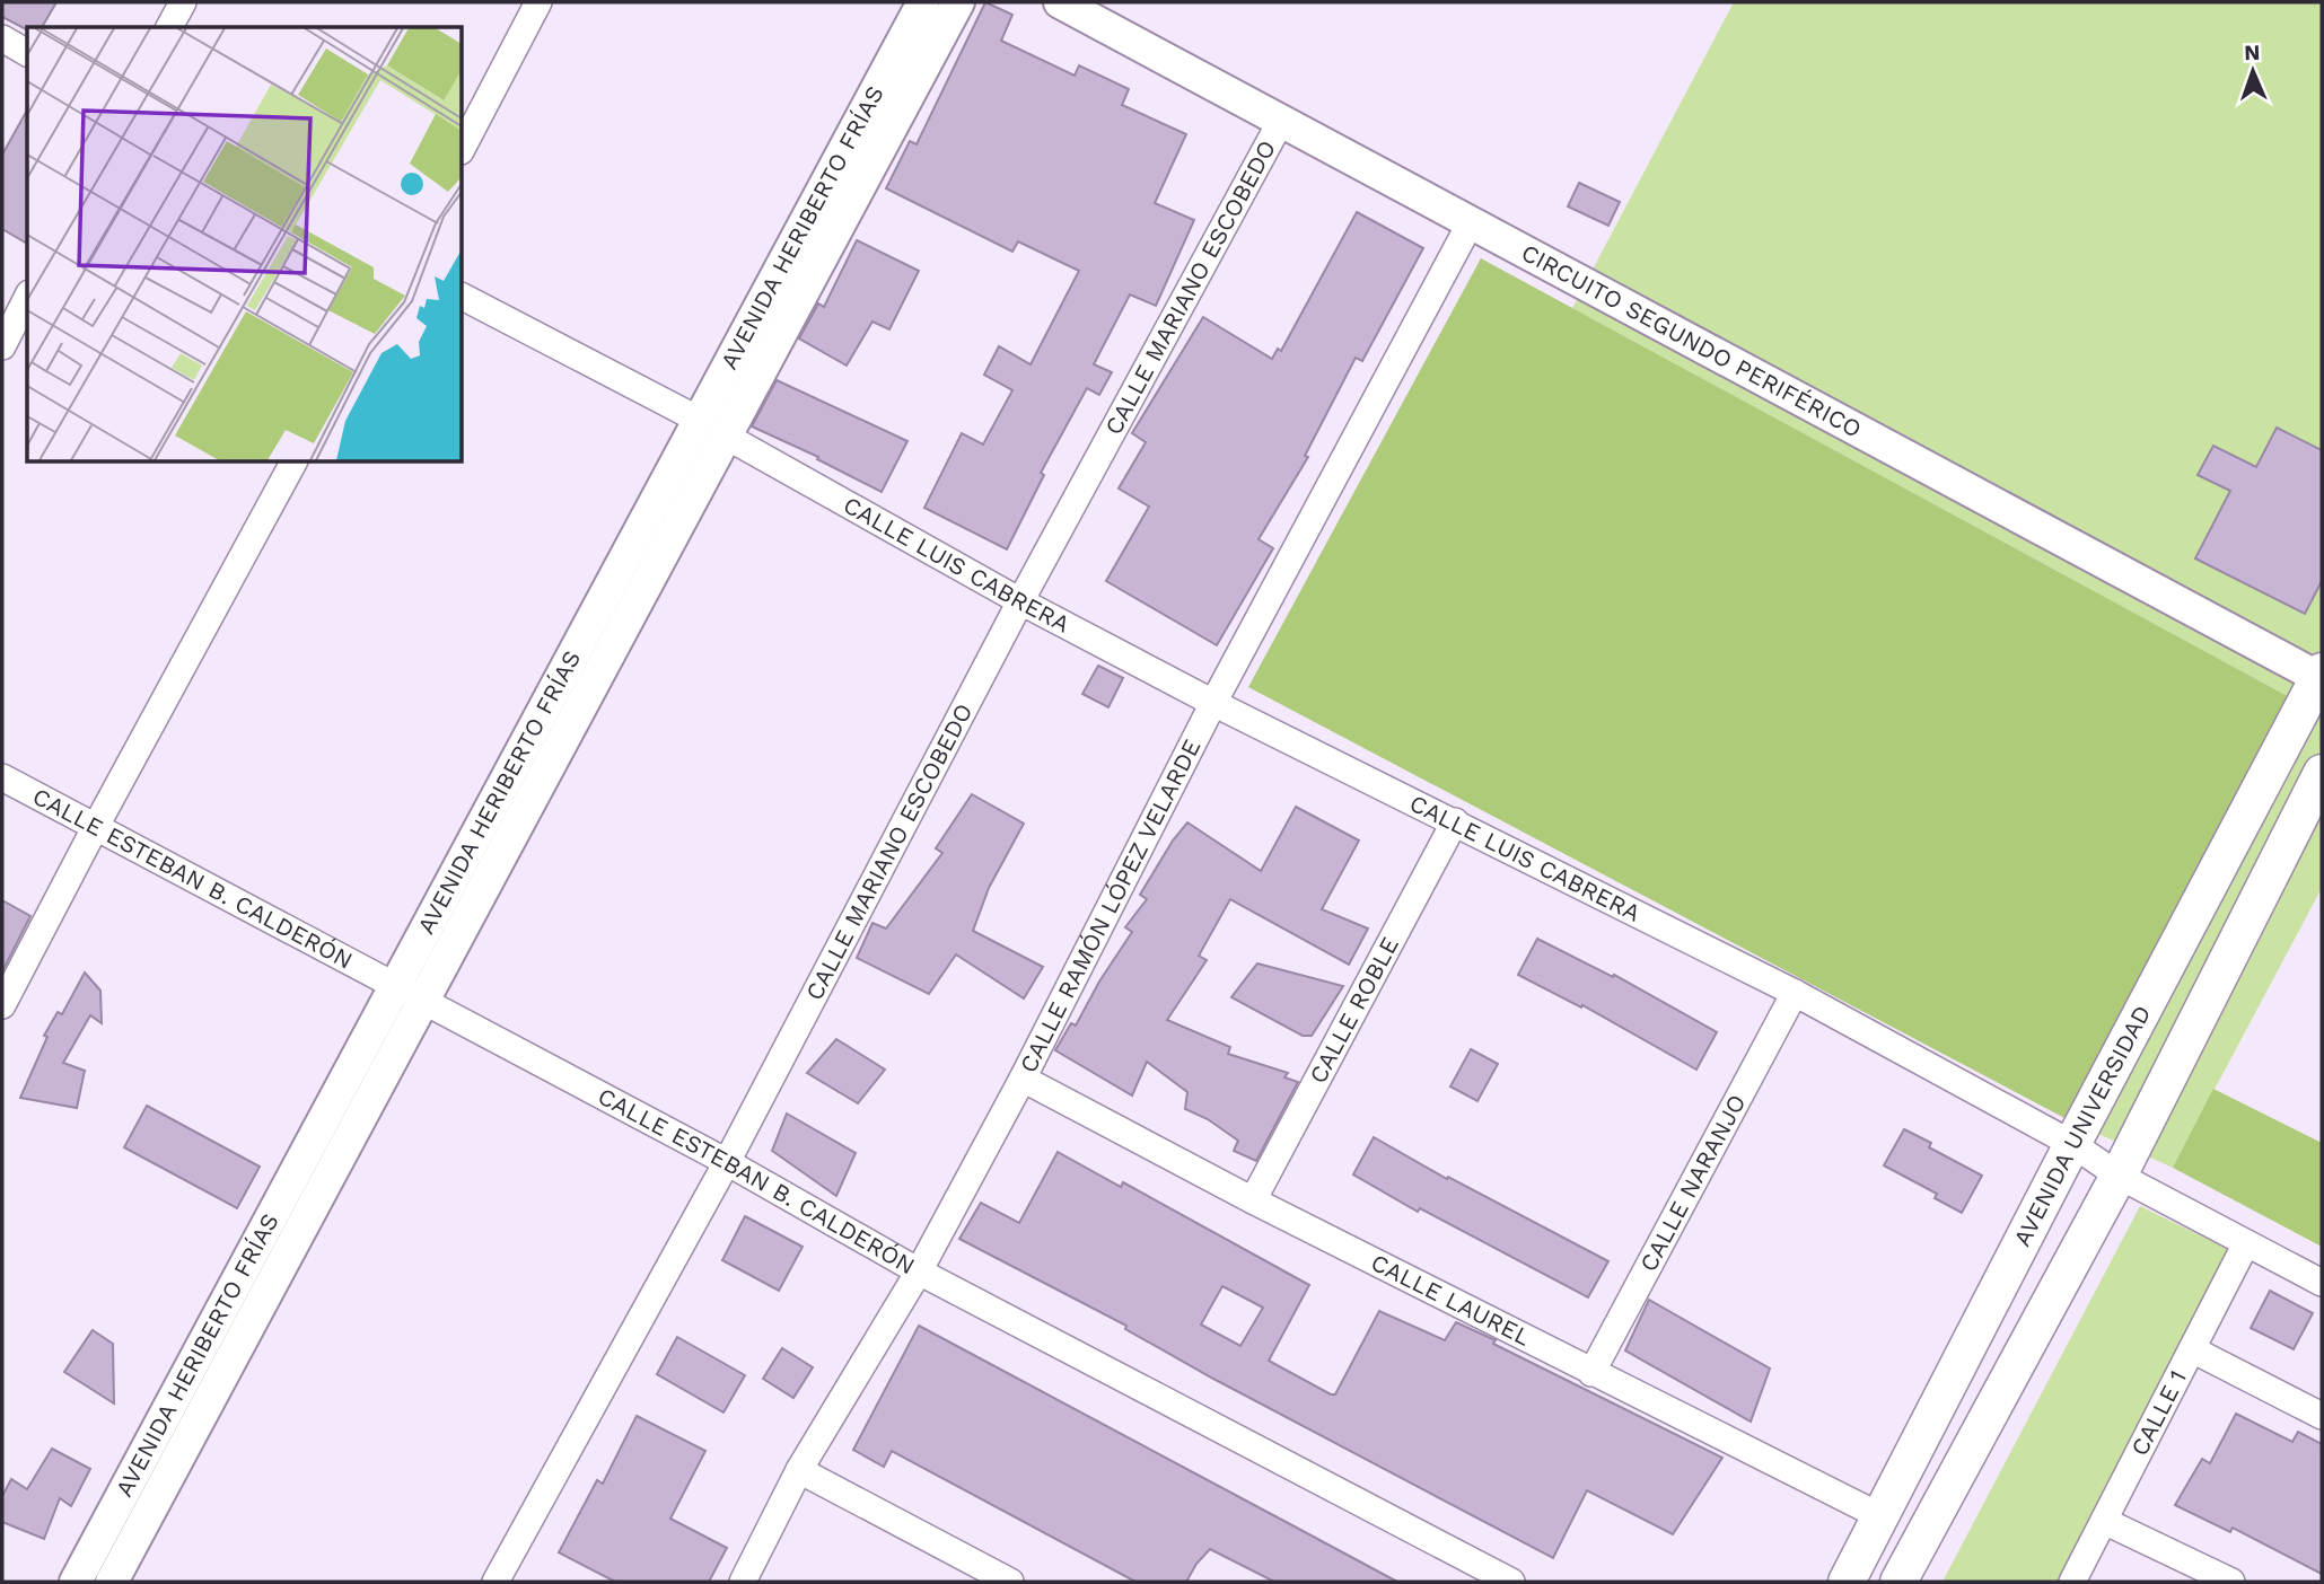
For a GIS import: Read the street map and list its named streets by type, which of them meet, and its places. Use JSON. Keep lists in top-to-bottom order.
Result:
{
  "streets": {
    "main road": ["AVENIDA UNIVERSIDAD"],
    "street": [
      "AVENIDA HERIBERTO FRÍAS",
      "CALLE MARIANO ESCOBEDO",
      "CIRCUITO SEGUNDO PERIFÉRICO",
      "CALLE LUIS CABRERA",
      "CALLE ESTEBAN B. CALDERÓN",
      "CALLE RAMÓN LÓPEZ VELARDE",
      "CALLE ROBLE",
      "CALLE NARANJO",
      "CALLE LAUREL",
      "CALLE 1"
    ]
  },
  "crossings": [
    ["AVENIDA HERIBERTO FRÍAS", "CALLE LUIS CABRERA"],
    ["AVENIDA HERIBERTO FRÍAS", "CALLE ESTEBAN B. CALDERÓN"],
    ["CALLE MARIANO ESCOBEDO", "CIRCUITO SEGUNDO PERIFÉRICO"],
    ["CALLE MARIANO ESCOBEDO", "CALLE LUIS CABRERA"],
    ["CALLE MARIANO ESCOBEDO", "CALLE ESTEBAN B. CALDERÓN"],
    ["CIRCUITO SEGUNDO PERIFÉRICO", "CALLE RAMÓN LÓPEZ VELARDE"],
    ["CIRCUITO SEGUNDO PERIFÉRICO", "AVENIDA UNIVERSIDAD"],
    ["CALLE LUIS CABRERA", "CALLE RAMÓN LÓPEZ VELARDE"],
    ["CALLE LUIS CABRERA", "CALLE ROBLE"],
    ["CALLE LUIS CABRERA", "AVENIDA UNIVERSIDAD"],
    ["CALLE LUIS CABRERA", "CALLE NARANJO"],
    ["CALLE LUIS CABRERA", "CALLE 1"],
    ["CALLE ESTEBAN B. CALDERÓN", "CALLE RAMÓN LÓPEZ VELARDE"],
    ["CALLE RAMÓN LÓPEZ VELARDE", "CALLE LAUREL"],
    ["CALLE ROBLE", "CALLE LAUREL"],
    ["AVENIDA UNIVERSIDAD", "CALLE LAUREL"],
    ["CALLE NARANJO", "CALLE LAUREL"]
  ],
  "north": "top"
}
